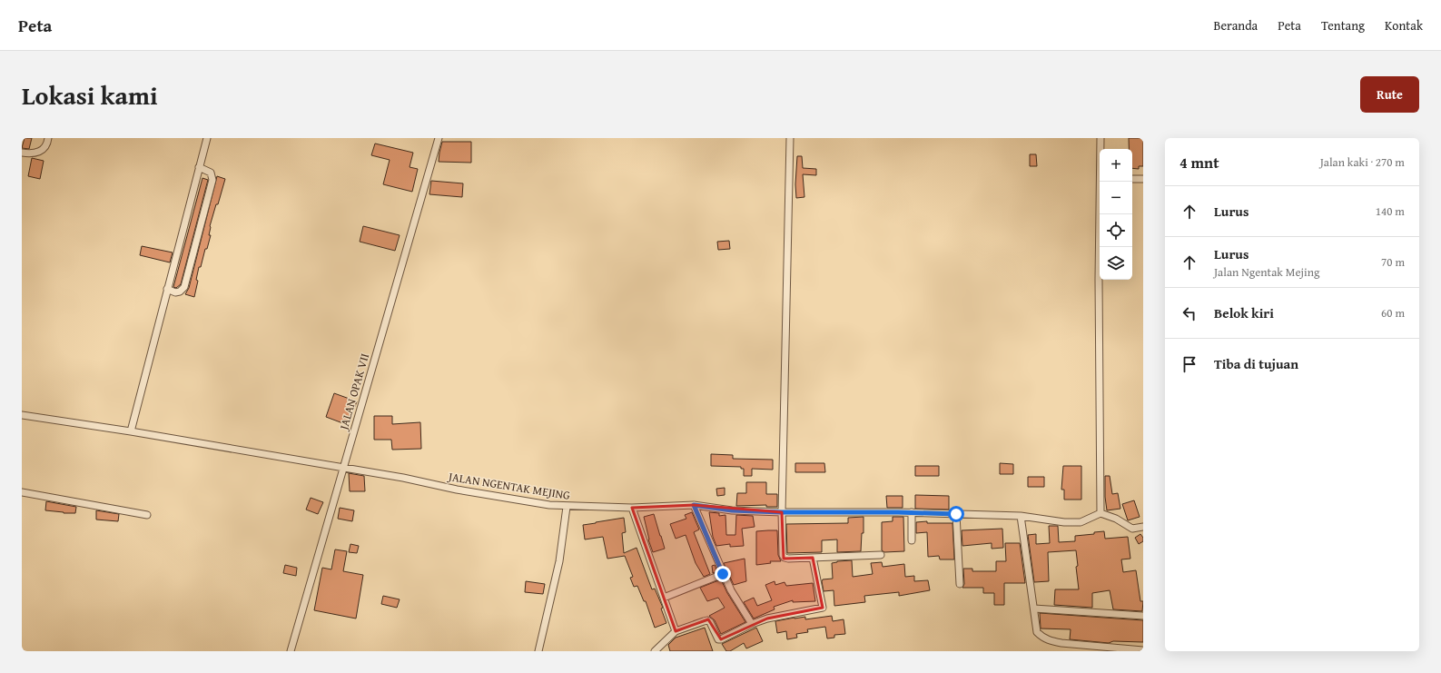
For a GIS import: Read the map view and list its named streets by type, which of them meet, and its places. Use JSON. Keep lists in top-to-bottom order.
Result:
{
  "streets": {
    "street": ["JALAN OPAK VII", "JALAN NGENTAK MEJING"]
  },
  "crossings": [
    ["JALAN OPAK VII", "JALAN NGENTAK MEJING"]
  ],
  "page": {
    "header": "Peta",
    "nav": [
      "Beranda",
      "Peta",
      "Tentang",
      "Kontak"
    ],
    "title": "Lokasi kami",
    "buttons": "Rute",
    "heading": ["4 mnt", "Jalan kaki · 270 m"],
    "map_buttons": ["+", "−"],
    "list": [
      ["Lurus", "140 m"],
      ["Lurus", "Jalan Ngentak Mejing", "70 m"],
      ["Belok kiri", "60 m"],
      "Tiba di tujuan"
    ]
  }
}
